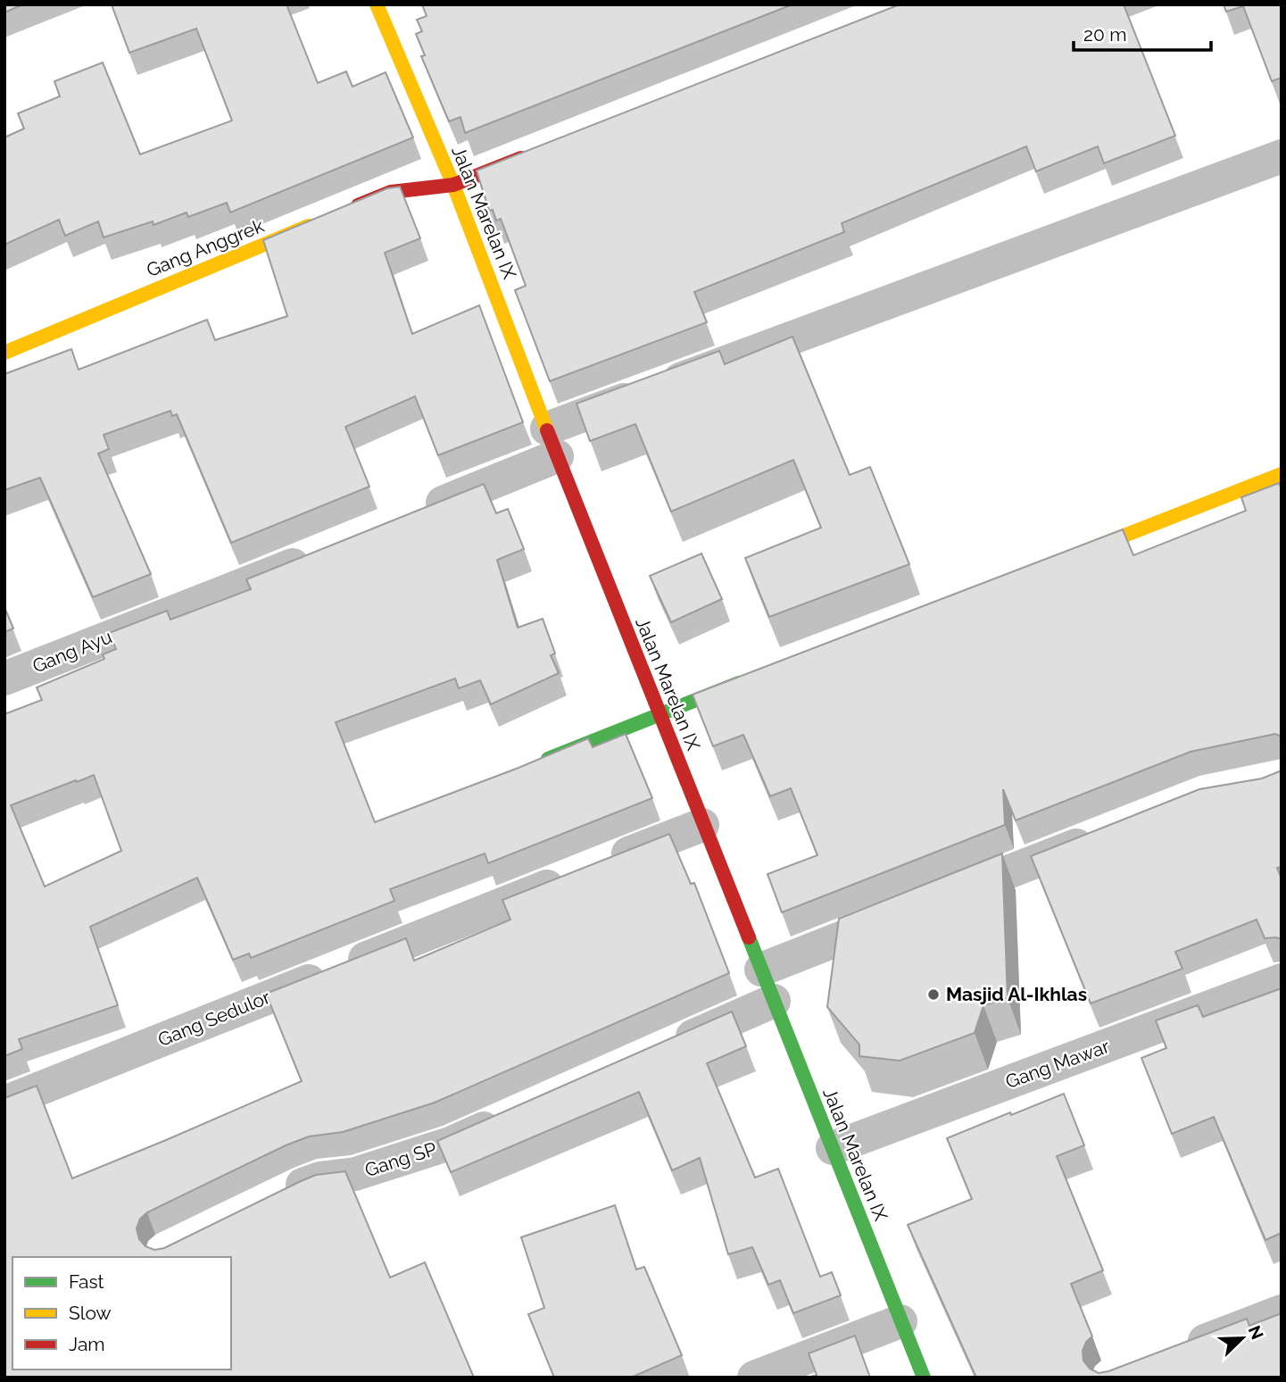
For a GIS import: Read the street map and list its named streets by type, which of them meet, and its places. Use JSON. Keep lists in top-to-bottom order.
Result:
{
  "streets": {
    "main road": ["Jalan Marelan IX", "Gang Anggrek"],
    "street": [
      "Gang Ayu",
      "Gang Sedulor",
      "Gang Mawar",
      "Gang SP"
    ]
  },
  "crossings": [
    ["Jalan Marelan IX", "Gang Sedulor"],
    ["Jalan Marelan IX", "Gang Mawar"]
  ],
  "places": ["Masjid Al-Ikhlas"],
  "legend": ["Fast", "Slow", "Jam"],
  "scale_bar": "20 m",
  "north": "top right"
}
